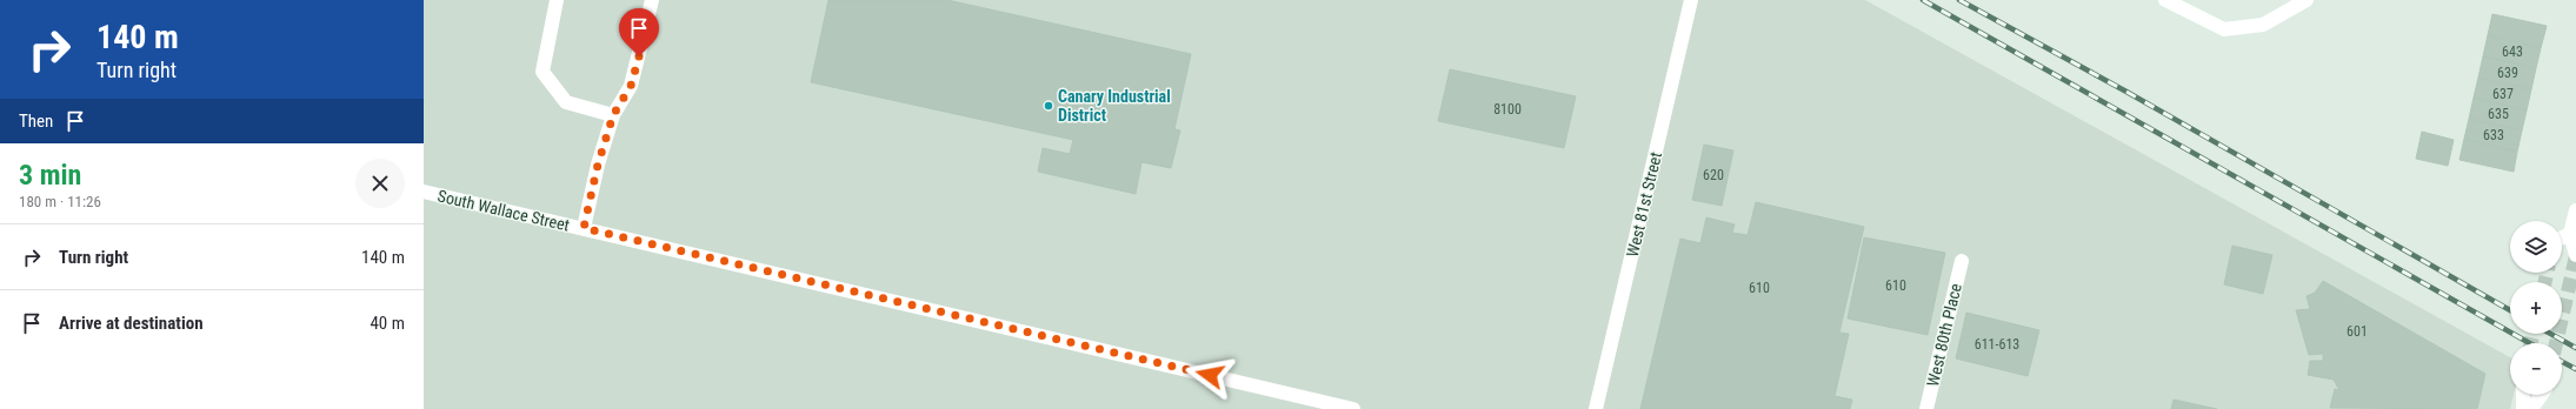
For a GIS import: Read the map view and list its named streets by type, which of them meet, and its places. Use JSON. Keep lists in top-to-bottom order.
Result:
{
  "streets": {
    "street": ["West 81st Street", "South Wallace Street", "West 80th Place"]
  },
  "places": ["Canary Industrial District"],
  "house_numbers": [
    "643",
    "639",
    "637",
    "8100",
    "635",
    "633",
    "620",
    "610",
    "610",
    "601",
    "611-613"
  ],
  "page": {
    "turn": ["140 m", "Turn right"],
    "then": "Then",
    "heading": ["3 min", "180 m · 11:26"],
    "map_buttons": ["+", "−"],
    "list": [
      {
        "name": "Turn right",
        "value": "140 m"
      },
      {
        "name": "Arrive at destination",
        "value": "40 m"
      }
    ]
  }
}
